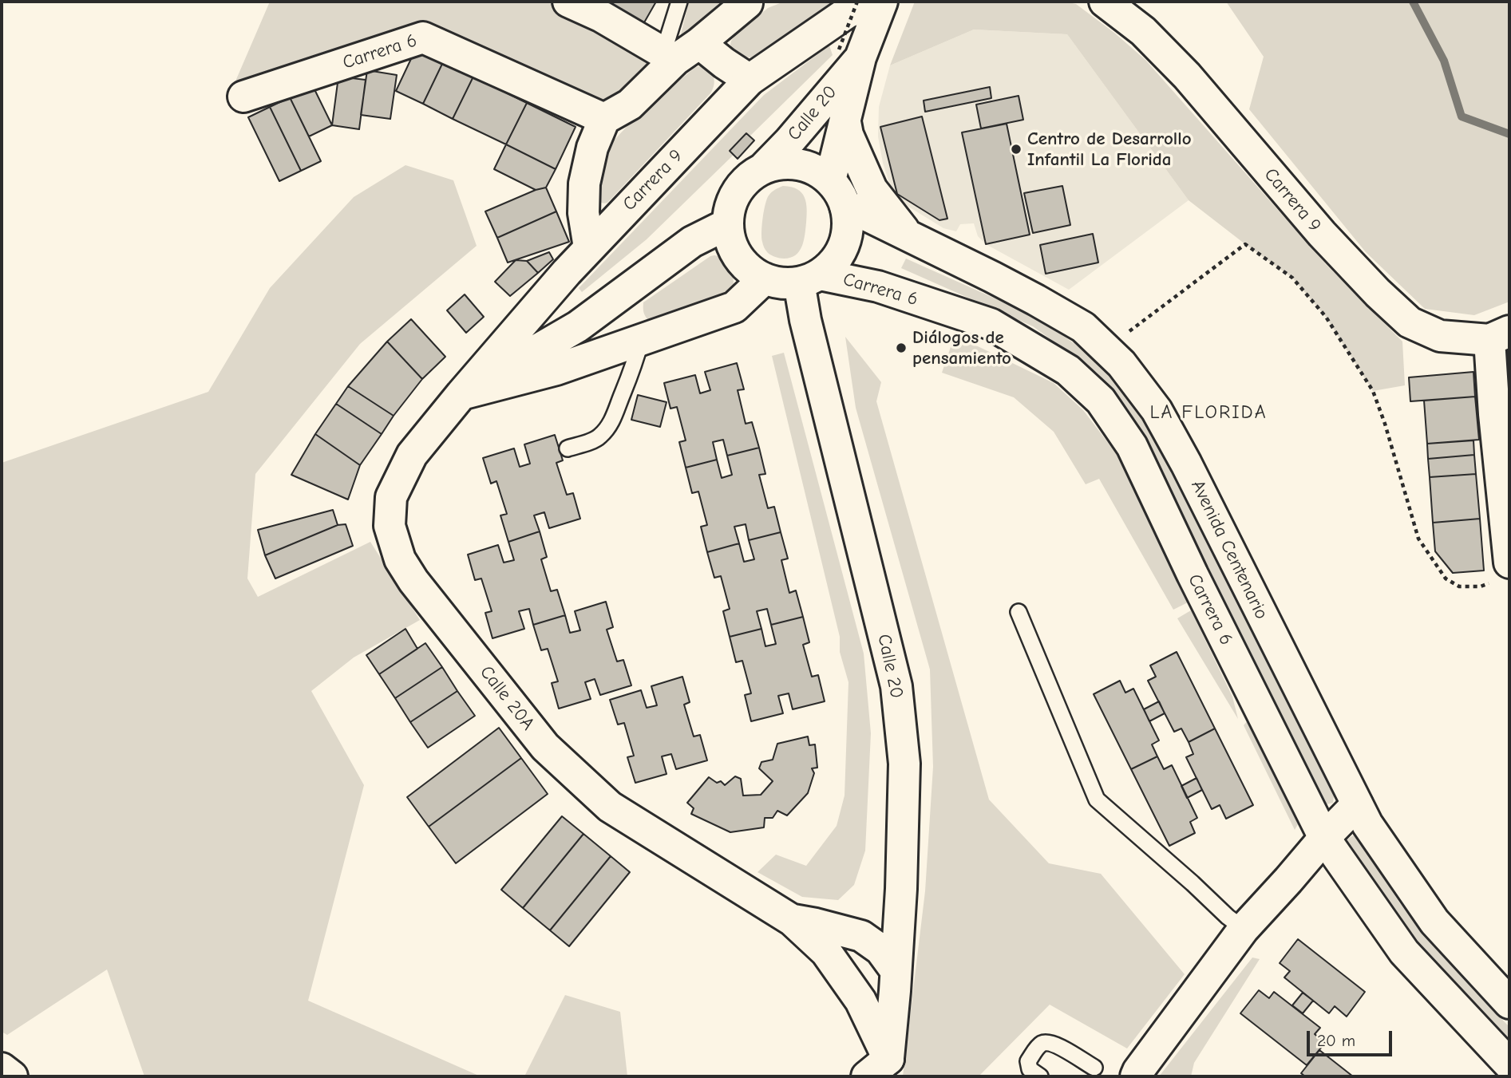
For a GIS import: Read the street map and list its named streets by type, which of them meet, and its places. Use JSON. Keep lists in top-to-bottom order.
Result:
{
  "streets": {
    "main road": [
      "Carrera 6",
      "Calle 20",
      "Carrera 9",
      "Avenida Centenario",
      "Calle 20A"
    ]
  },
  "crossings": [
    ["Carrera 6", "Calle 20"],
    ["Carrera 6", "Avenida Centenario"],
    ["Calle 20", "Avenida Centenario"],
    ["Carrera 9", "Calle 20A"]
  ],
  "districts": ["LA FLORIDA"],
  "places": ["Centro de Desarrollo Infantil La Florida", "Diálogos de pensamiento"],
  "scale_bar": "20 m"
}
